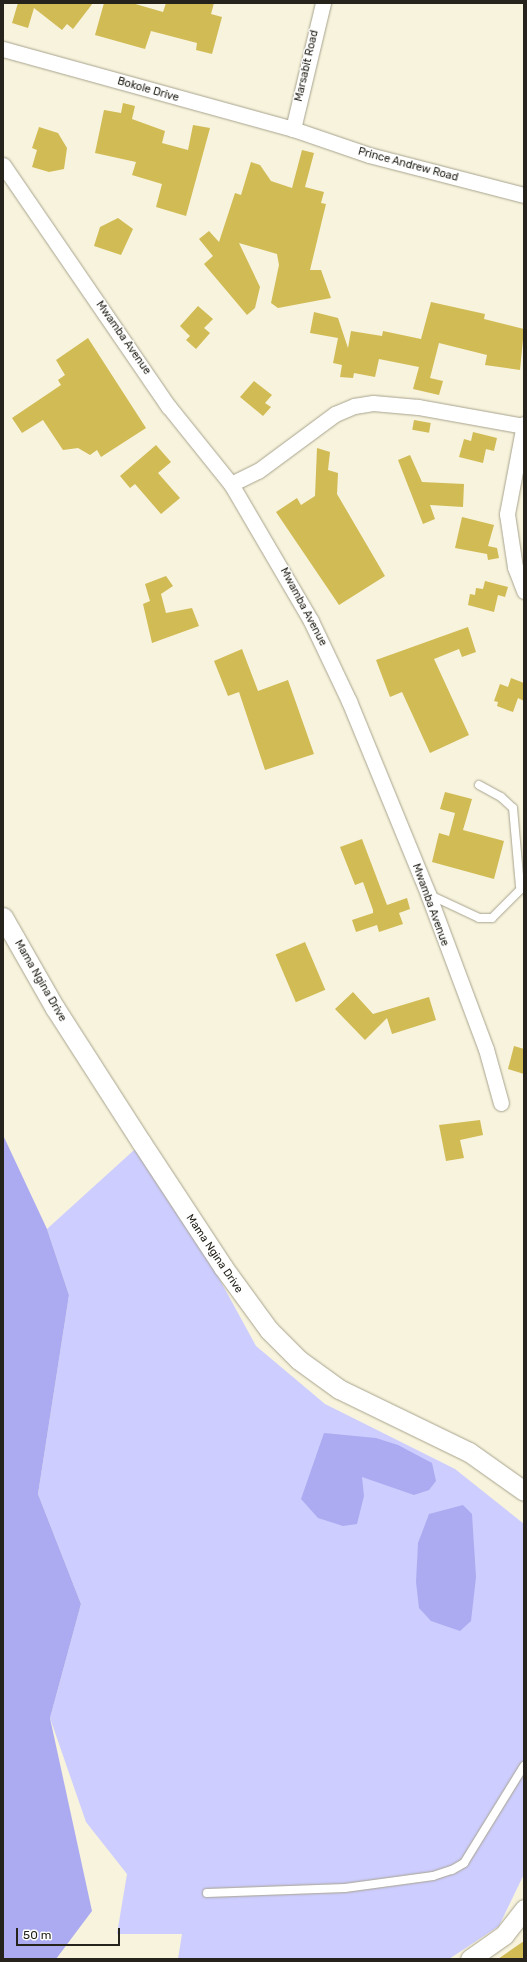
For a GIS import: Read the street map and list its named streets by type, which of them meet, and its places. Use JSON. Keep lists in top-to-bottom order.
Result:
{
  "streets": {
    "street": [
      "Marsabit Road",
      "Bokole Drive",
      "Prince Andrew Road",
      "Mwamba Avenue",
      "Mama Ngina Drive"
    ]
  },
  "crossings": [
    ["Marsabit Road", "Bokole Drive"],
    ["Marsabit Road", "Prince Andrew Road"],
    ["Bokole Drive", "Prince Andrew Road"]
  ],
  "scale_bar": "50 m"
}
